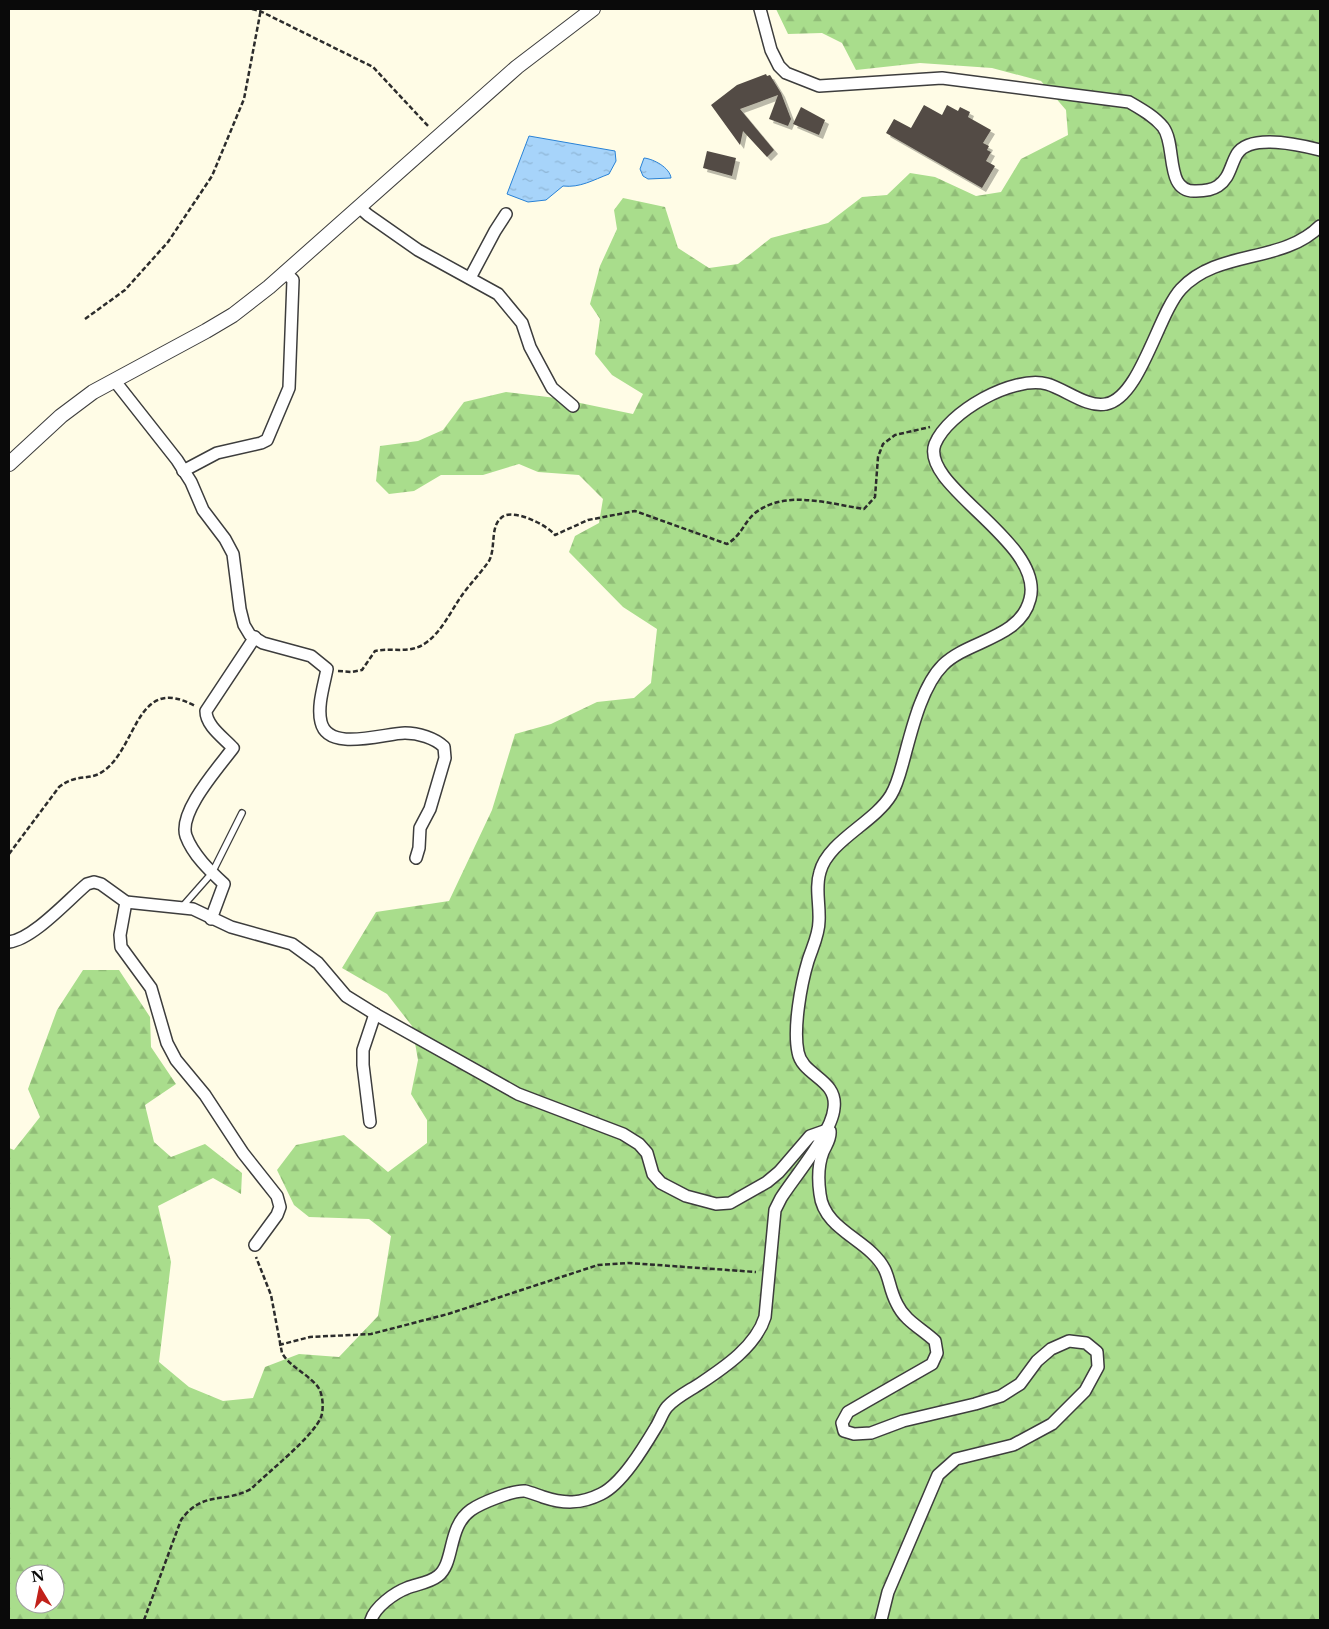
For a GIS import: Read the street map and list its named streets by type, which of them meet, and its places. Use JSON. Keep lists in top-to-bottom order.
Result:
{
  "north": "top"
}
